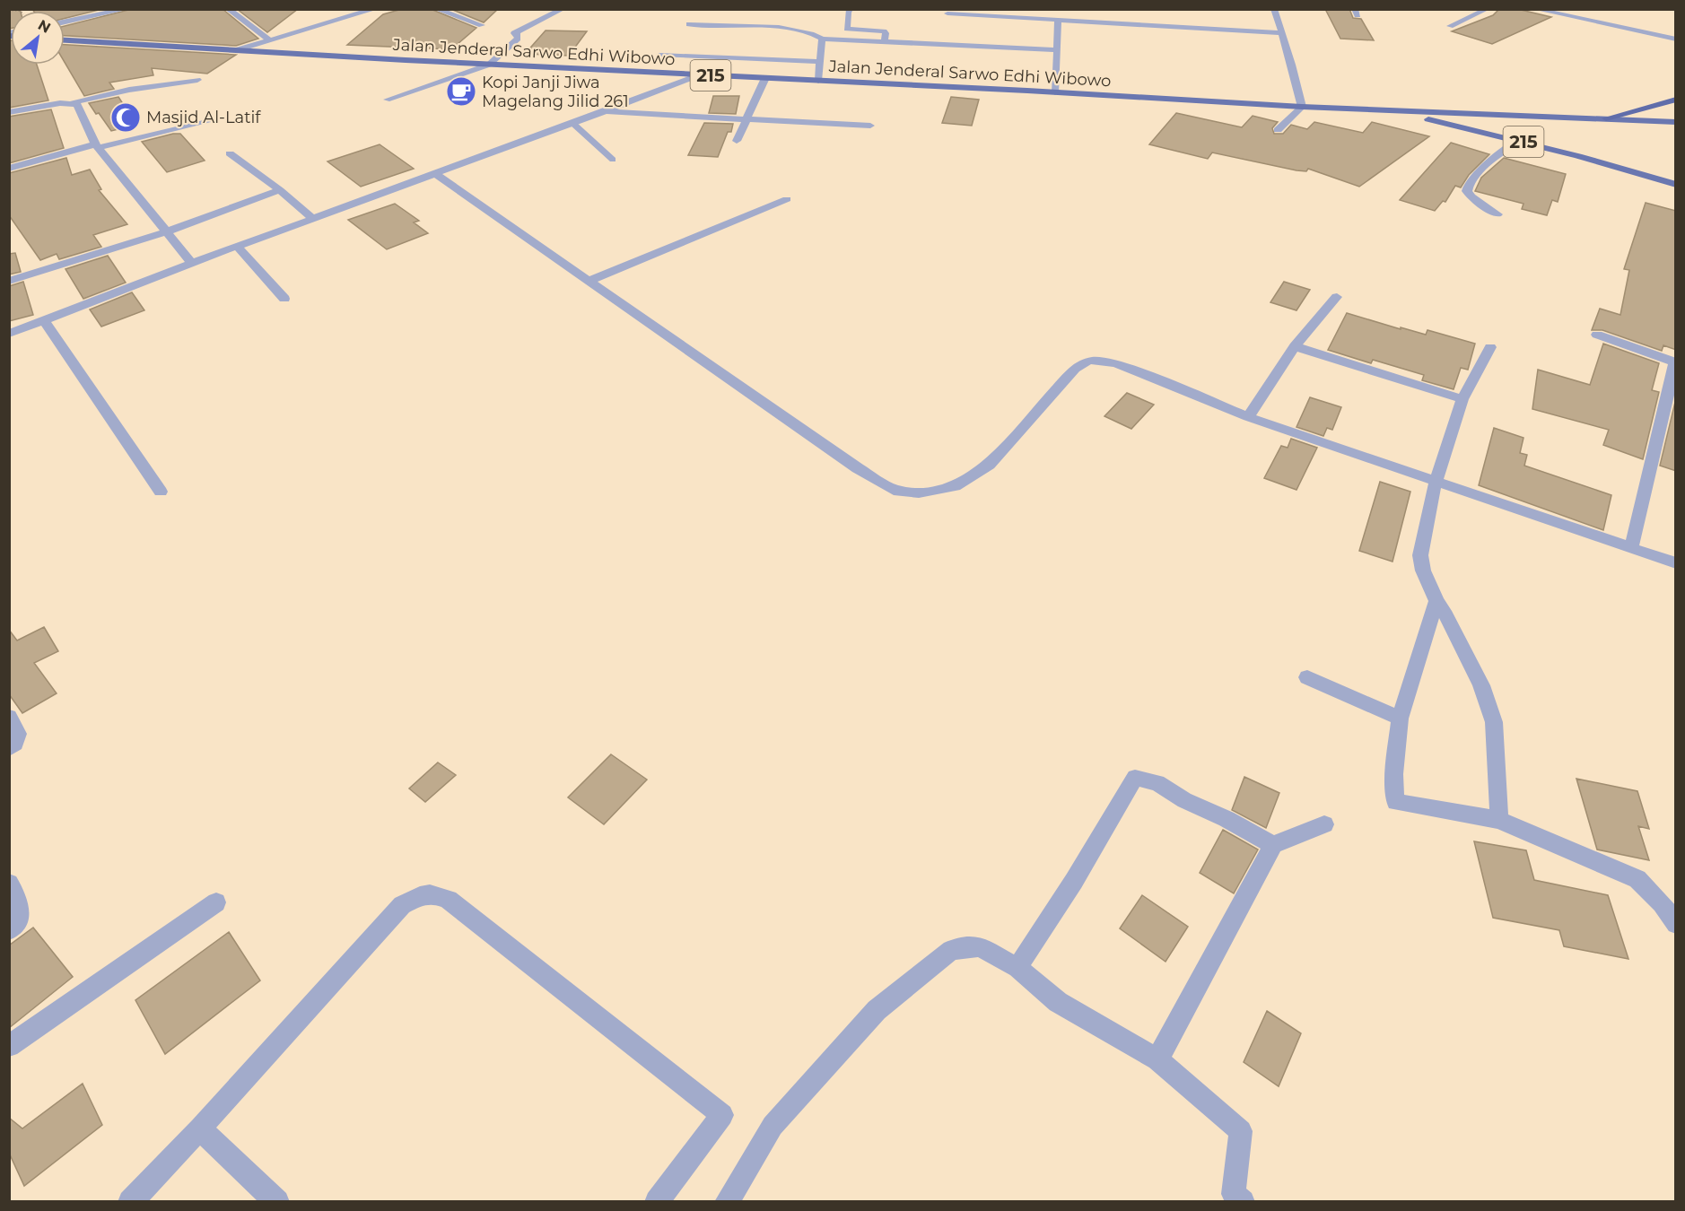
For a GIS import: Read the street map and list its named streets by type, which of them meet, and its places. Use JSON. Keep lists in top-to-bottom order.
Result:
{
  "streets": {
    "highway": ["215"],
    "main road": ["Jalan Jenderal Sarwo Edhi Wibowo"]
  },
  "crossings": [
    ["Jalan Jenderal Sarwo Edhi Wibowo", "215"]
  ],
  "places": {
    "cafe": ["Kopi Janji Jiwa Magelang Jilid 261"],
    "mosque": ["Masjid Al-Latif"]
  },
  "north": "top right"
}
